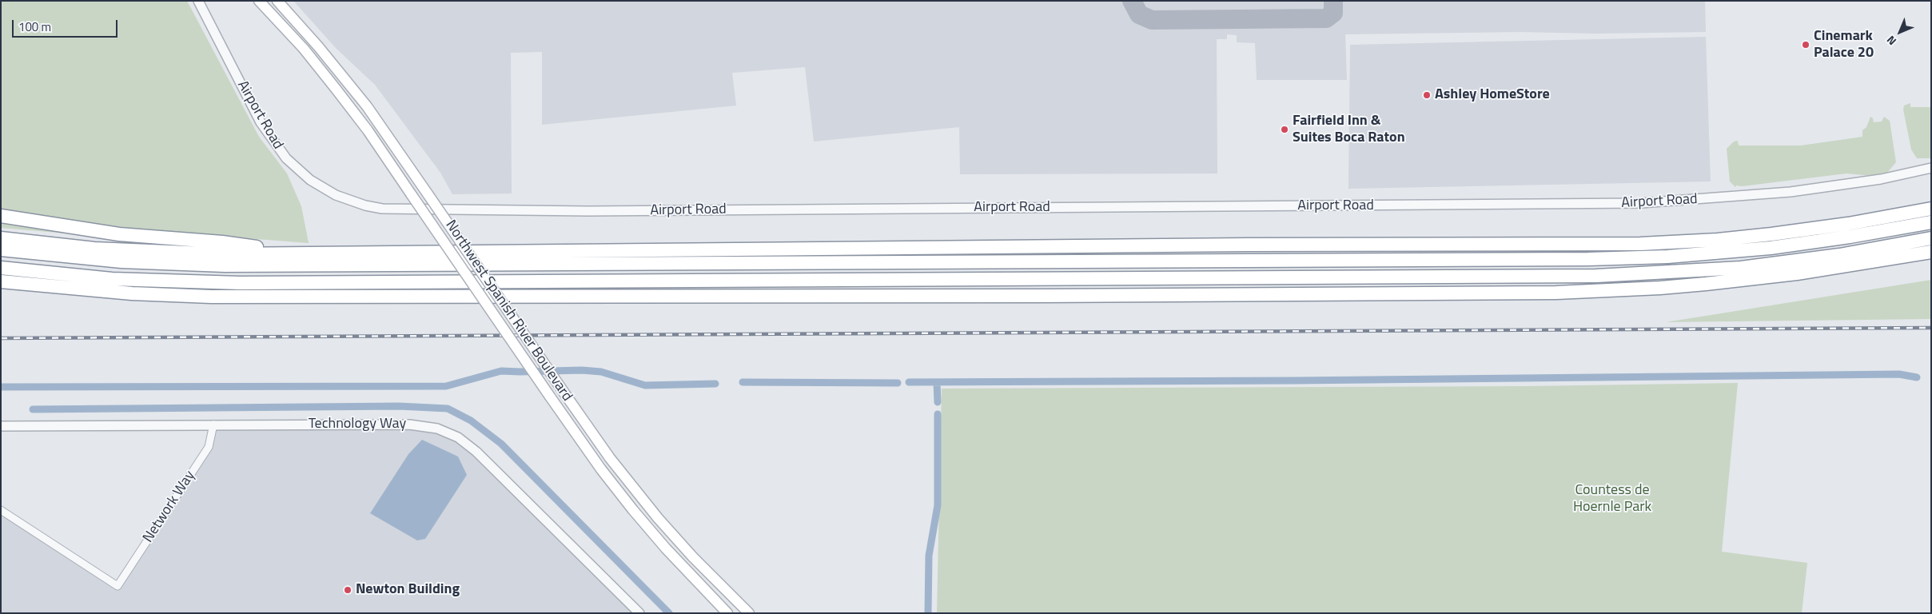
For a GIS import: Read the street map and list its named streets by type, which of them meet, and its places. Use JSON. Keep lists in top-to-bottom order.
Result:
{
  "streets": {
    "main road": ["Northwest Spanish River Boulevard"],
    "street": ["Airport Road", "Technology Way", "Network Way"]
  },
  "crossings": [
    ["Technology Way", "Network Way"]
  ],
  "parks": ["Countess de Hoernle Park"],
  "places": [
    "Cinemark Palace 20",
    "Ashley HomeStore",
    "Fairfield Inn & Suites Boca Raton",
    "Newton Building"
  ],
  "scale_bar": "100 m",
  "north": "bottom left"
}
